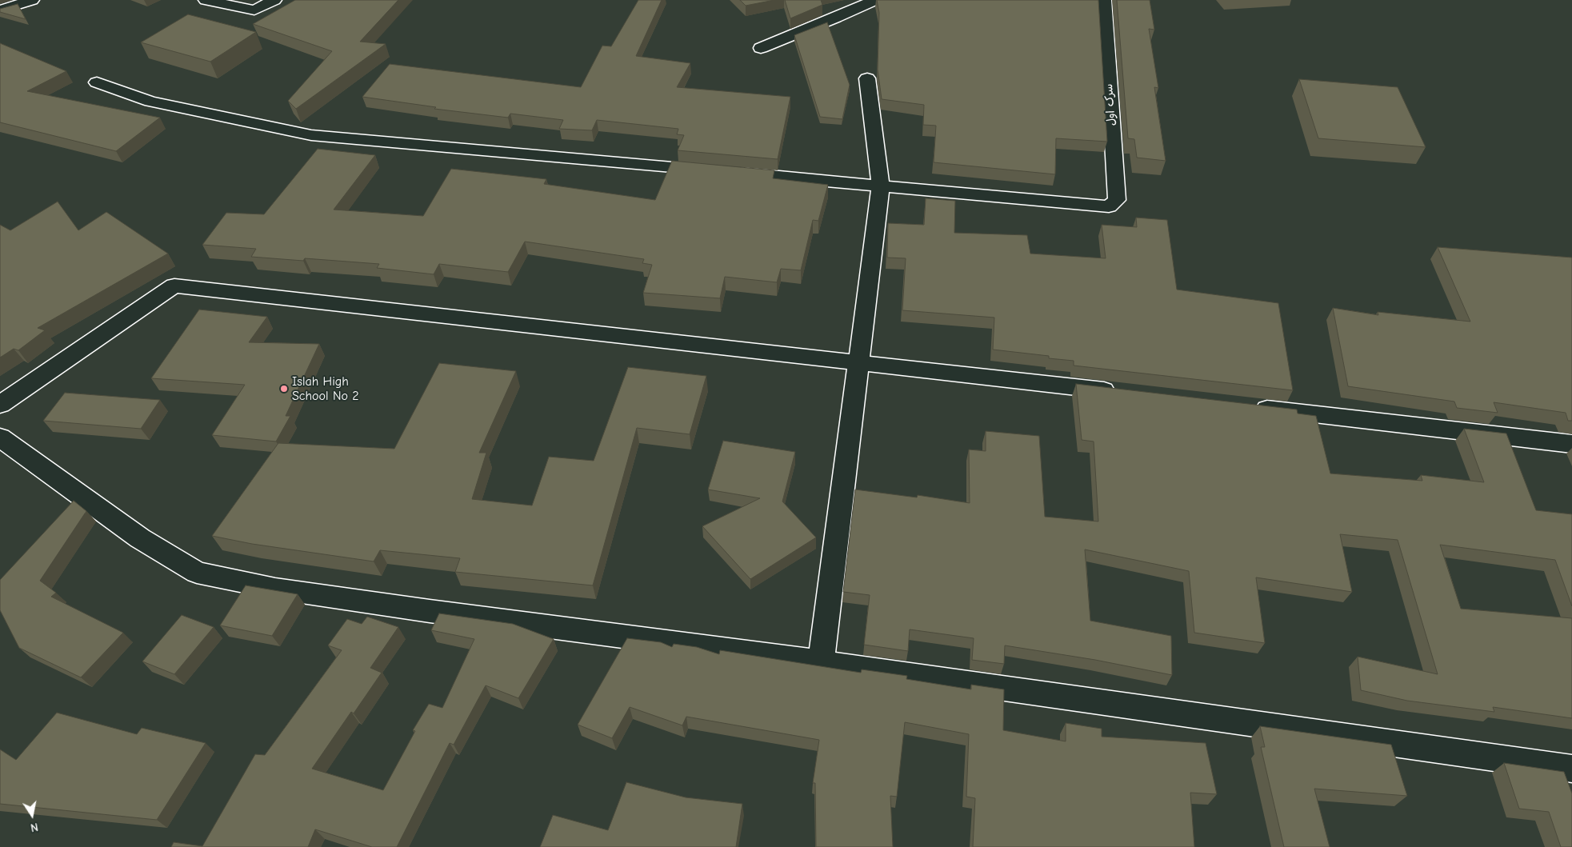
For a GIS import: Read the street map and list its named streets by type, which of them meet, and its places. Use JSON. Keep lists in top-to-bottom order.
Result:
{
  "streets": {
    "street": ["سرک اول"]
  },
  "places": ["Islah High School No 2"],
  "north": "bottom"
}
